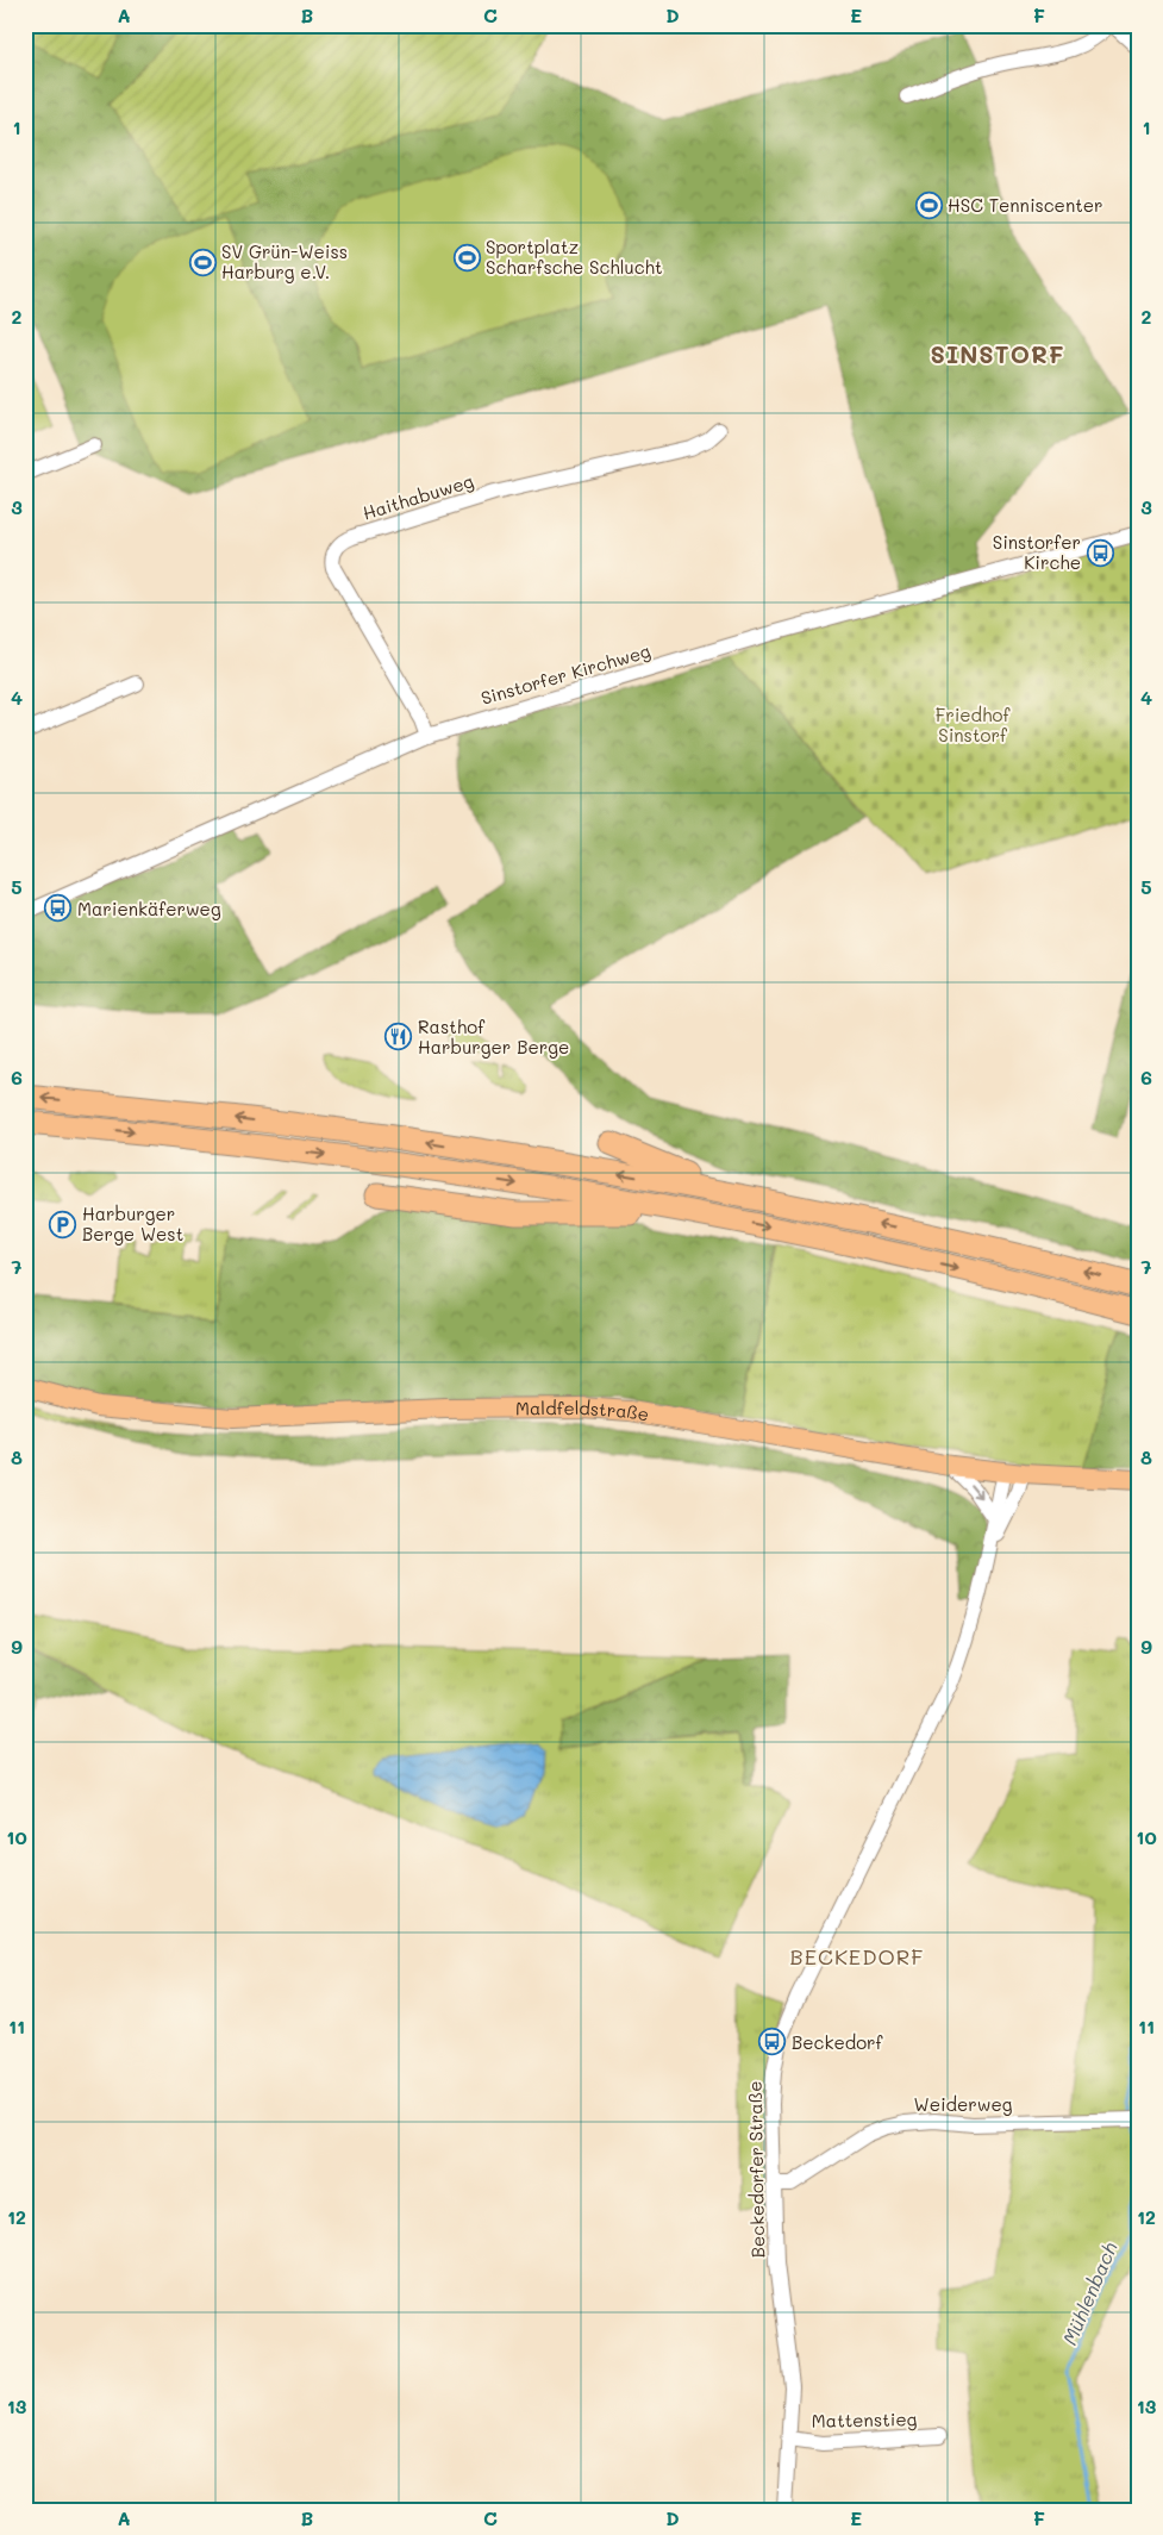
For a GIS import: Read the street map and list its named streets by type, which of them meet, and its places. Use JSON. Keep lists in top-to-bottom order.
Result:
{
  "streets": {
    "main road": ["Maldfeldstraße"],
    "street": [
      "Haithabuweg",
      "Sinstorfer Kirchweg",
      "Weiderweg",
      "Beckedorfer Straße",
      "Mattenstieg"
    ]
  },
  "crossings": [
    ["Haithabuweg", "Sinstorfer Kirchweg"],
    ["Maldfeldstraße", "Beckedorfer Straße"],
    ["Weiderweg", "Beckedorfer Straße"],
    ["Beckedorfer Straße", "Mattenstieg"]
  ],
  "districts": ["SINSTORF", "BECKEDORF"],
  "water": ["Mühlenbach"],
  "parks": ["Friedhof Sinstorf"],
  "places": {
    "sports": ["HSC Tenniscenter", "Sportplatz Scharfsche Schlucht", "SV Grün-Weiss Harburg e.V."],
    "bus stop": ["Sinstorfer Kirche", "Marienkäferweg", "Beckedorf"],
    "restaurant": ["Rasthof Harburger Berge"],
    "parking": ["Harburger Berge West"]
  },
  "grid": {
    "columns": [
      "A",
      "B",
      "C",
      "D",
      "E",
      "F"
    ],
    "rows": [
      "1",
      "2",
      "3",
      "4",
      "5",
      "6",
      "7",
      "8",
      "9",
      "10",
      "11",
      "12",
      "13"
    ]
  }
}
